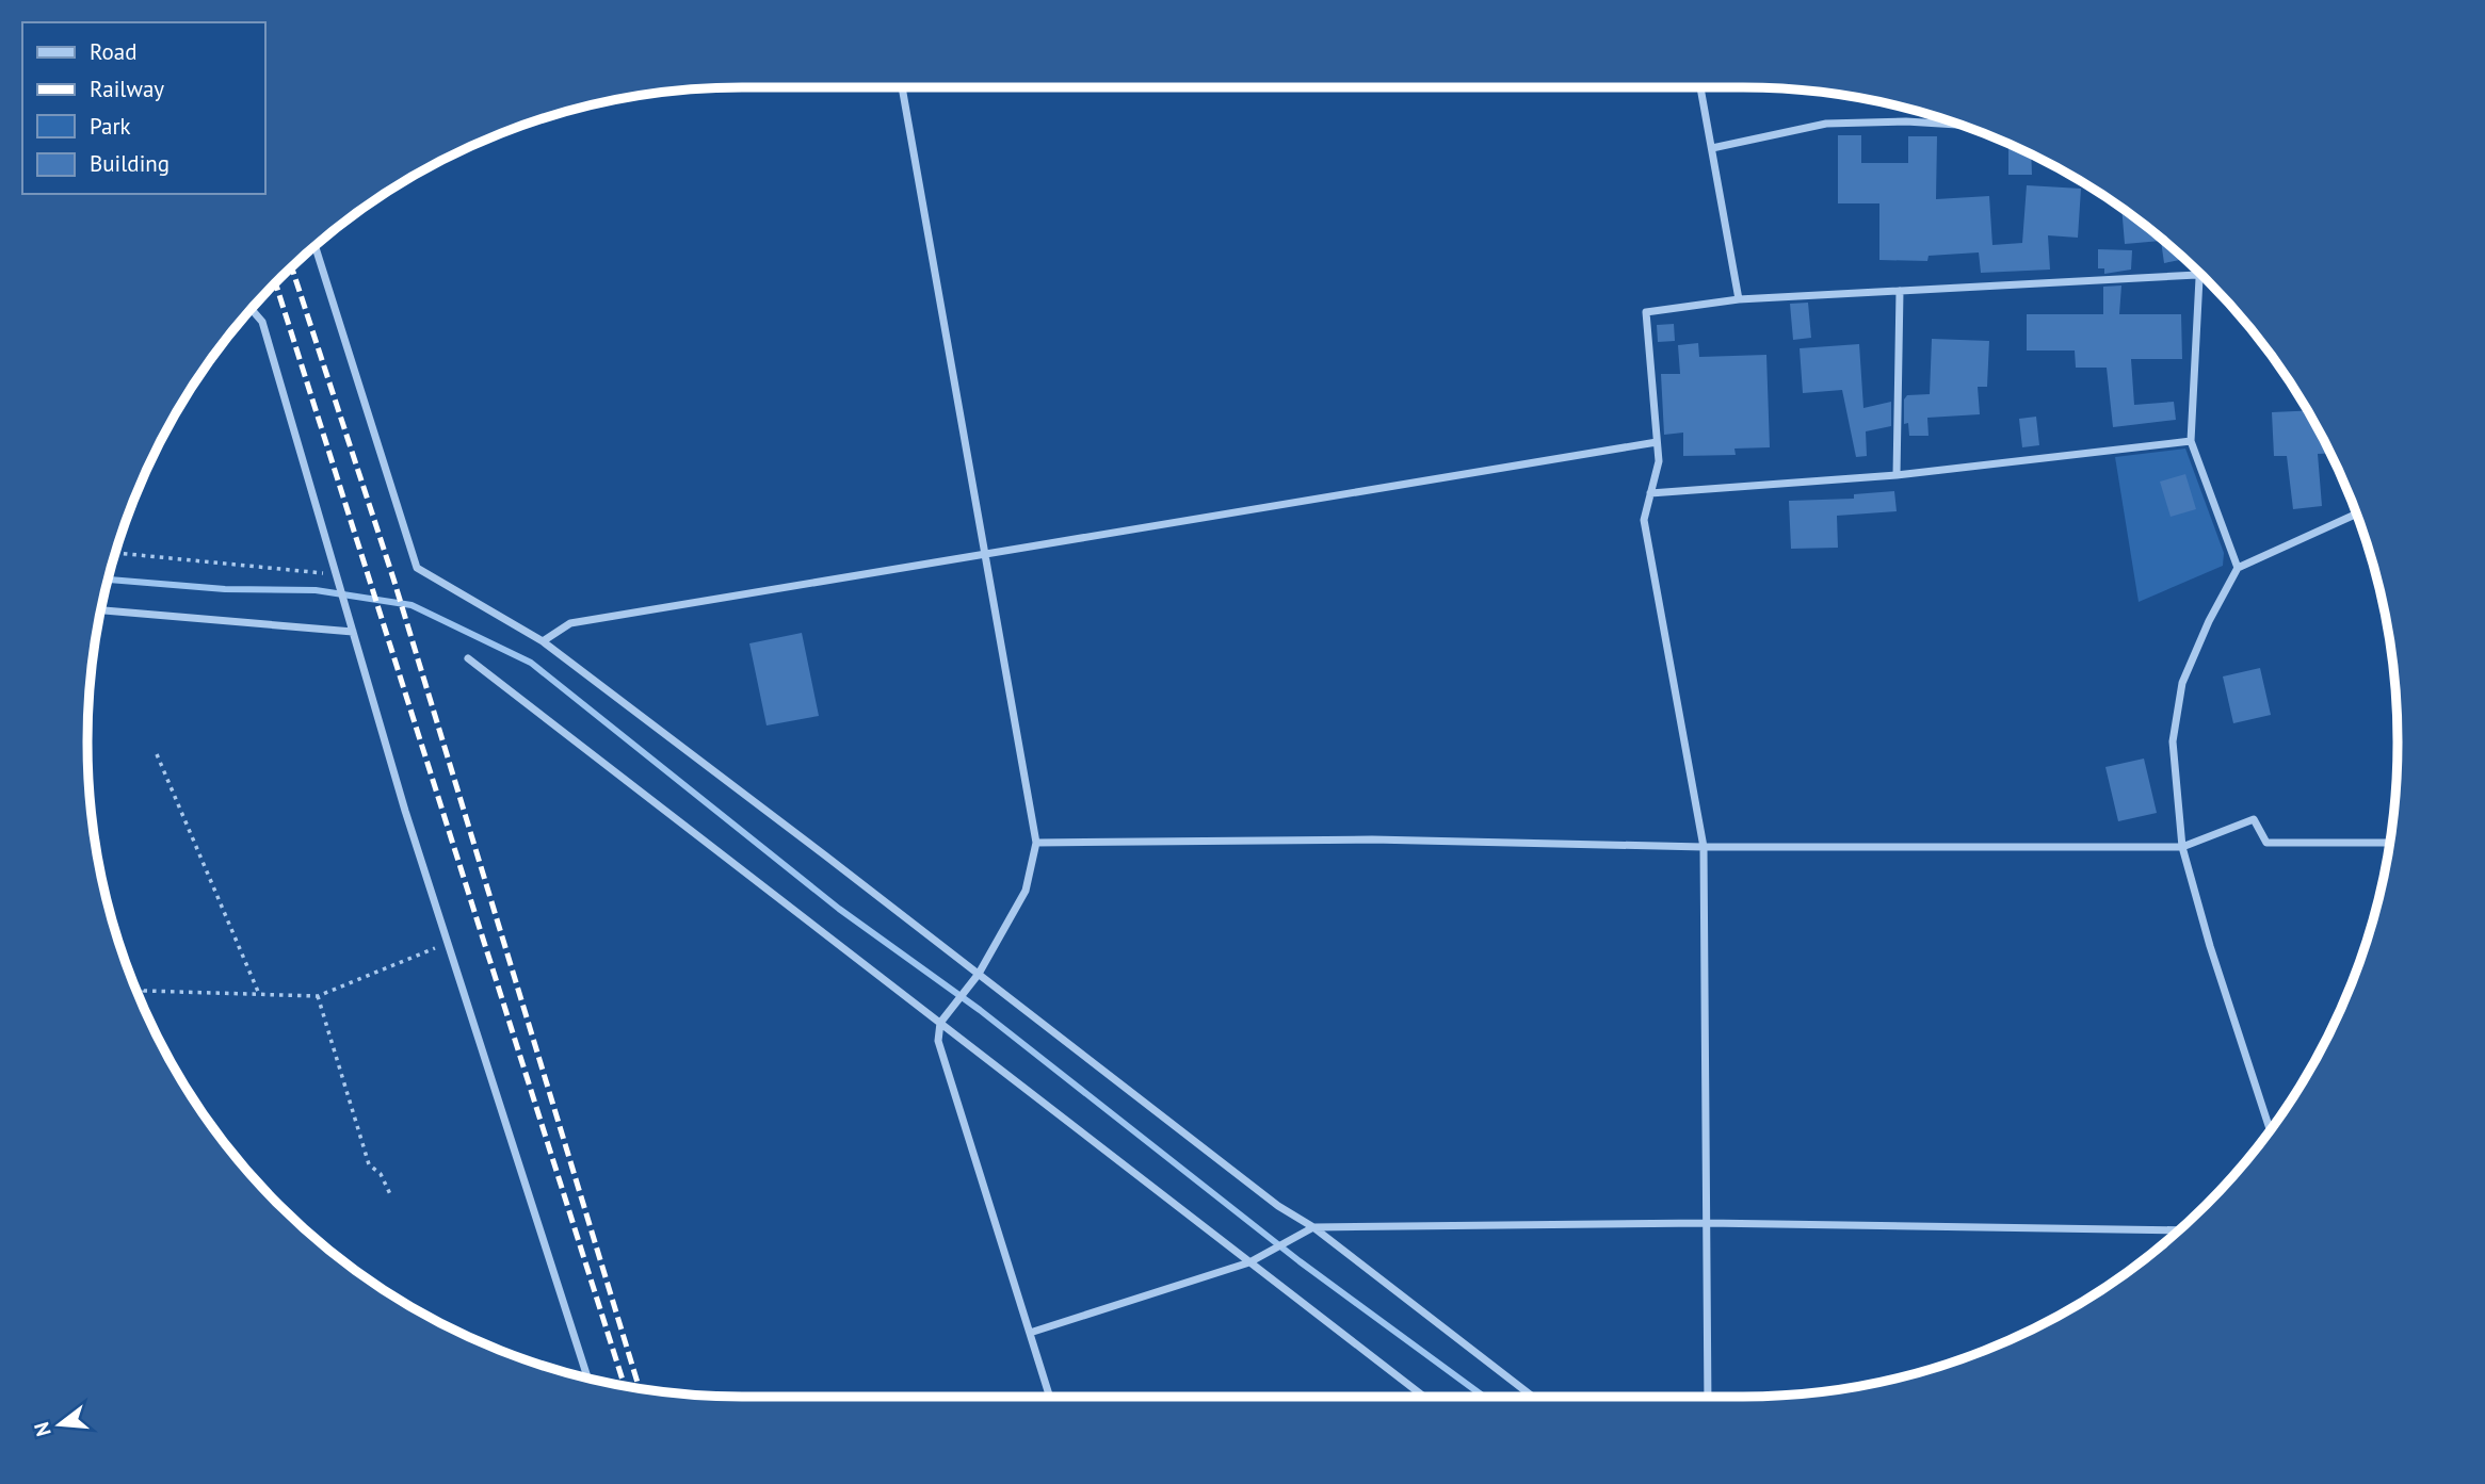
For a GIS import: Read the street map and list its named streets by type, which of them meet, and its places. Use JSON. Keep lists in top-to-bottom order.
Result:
{
  "legend": [
    "Road",
    "Railway",
    "Park",
    "Building"
  ],
  "north": "left"
}
